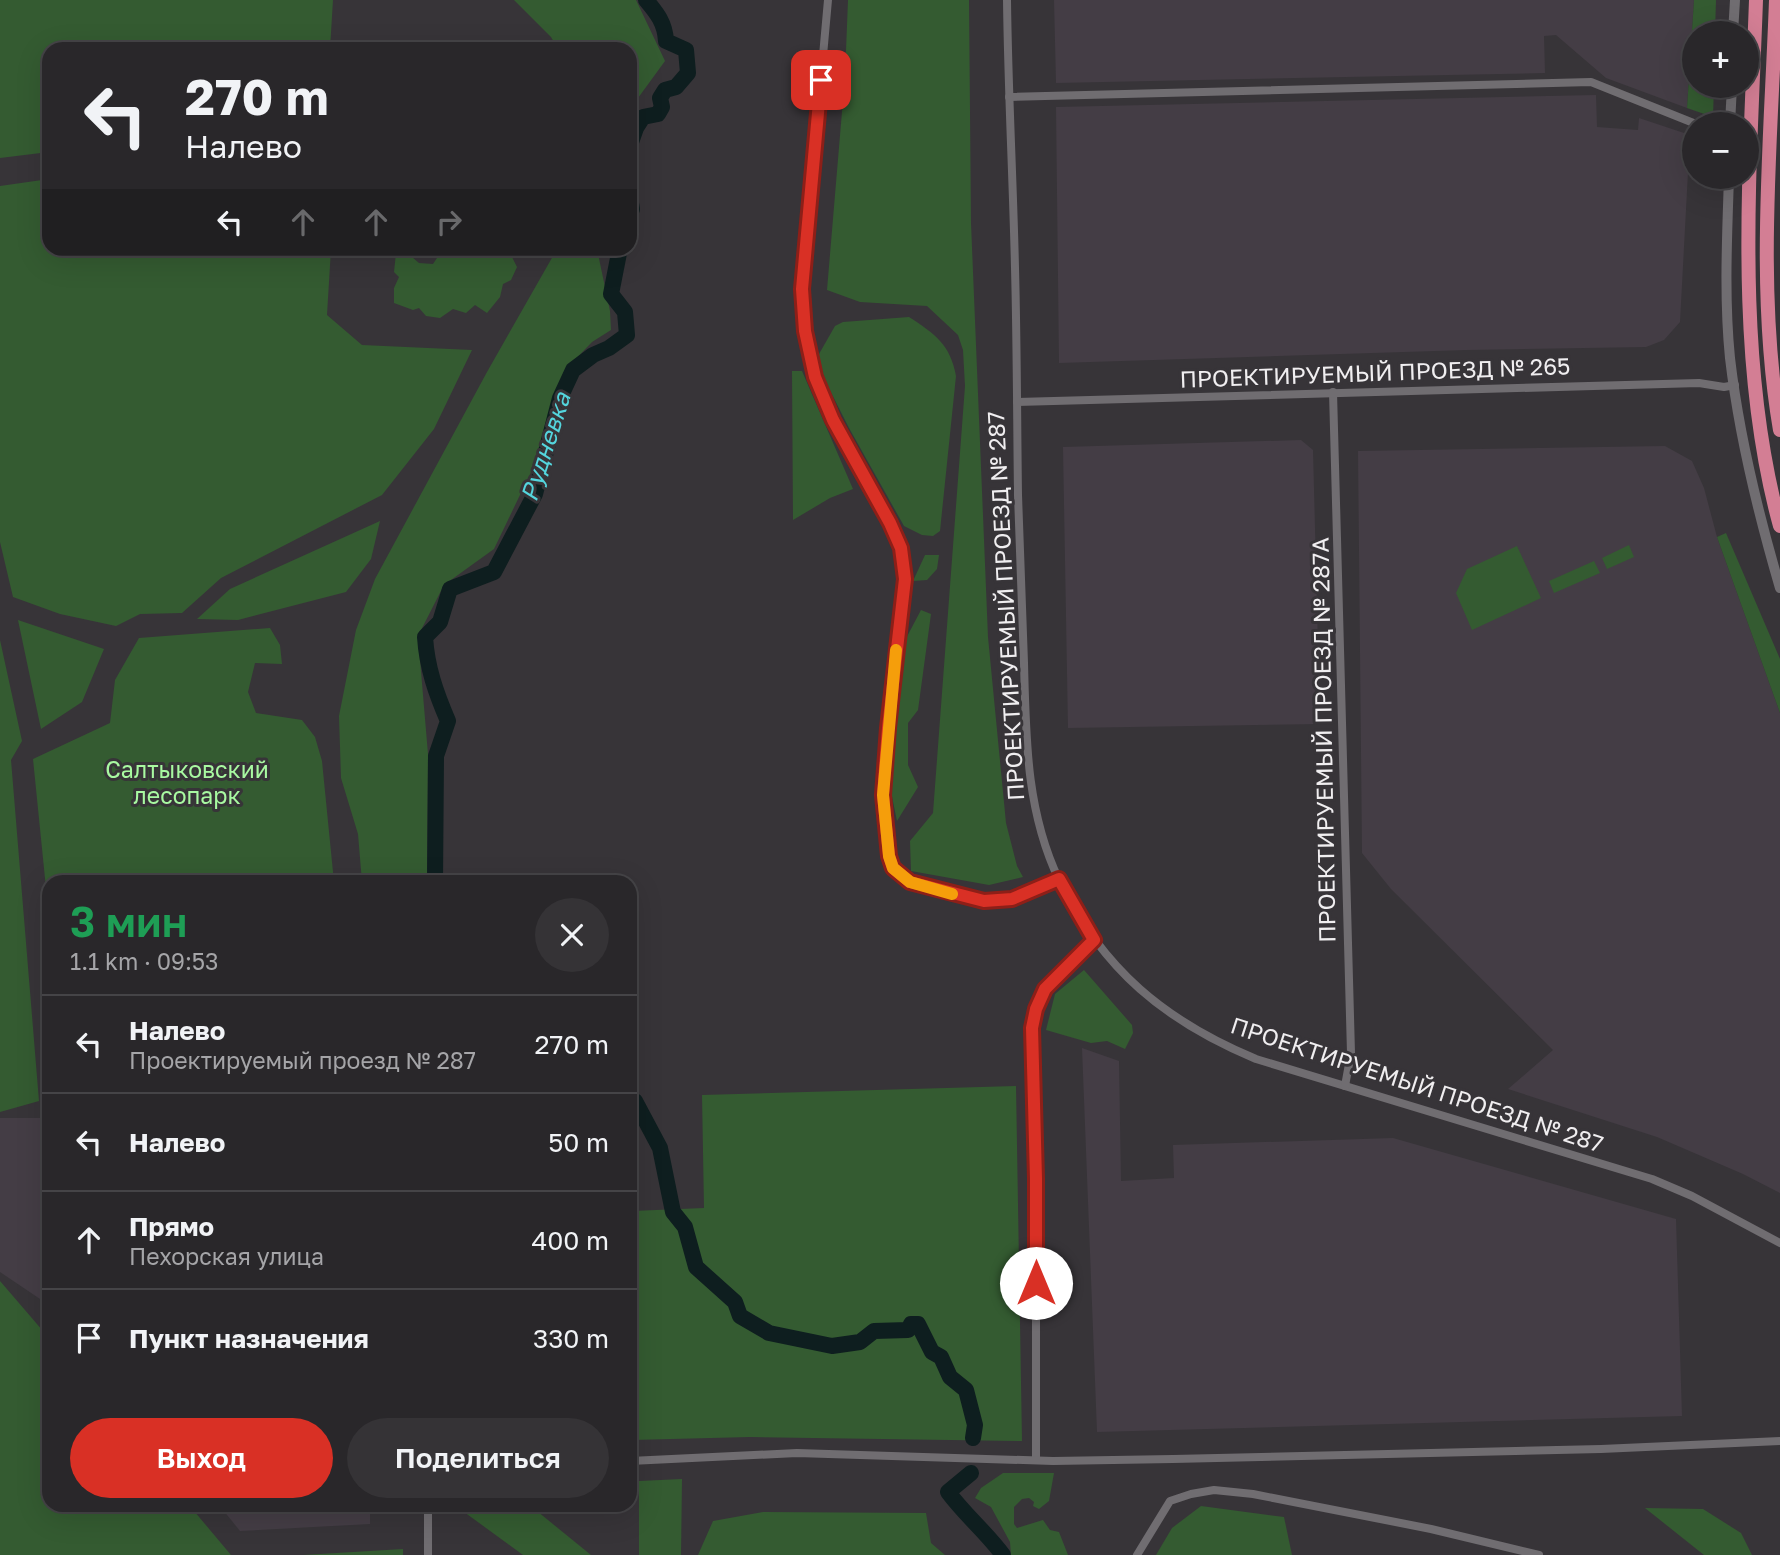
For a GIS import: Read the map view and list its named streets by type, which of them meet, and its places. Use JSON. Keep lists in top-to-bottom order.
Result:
{
  "streets": {
    "street": ["ПРОЕКТИРУЕМЫЙ ПРОЕЗД № 265", "ПРОЕКТИРУЕМЫЙ ПРОЕЗД № 287", "ПРОЕКТИРУЕМЫЙ ПРОЕЗД № 287А"]
  },
  "crossings": [
    ["ПРОЕКТИРУЕМЫЙ ПРОЕЗД № 265", "ПРОЕКТИРУЕМЫЙ ПРОЕЗД № 287"],
    ["ПРОЕКТИРУЕМЫЙ ПРОЕЗД № 265", "ПРОЕКТИРУЕМЫЙ ПРОЕЗД № 287А"],
    ["ПРОЕКТИРУЕМЫЙ ПРОЕЗД № 287", "ПРОЕКТИРУЕМЫЙ ПРОЕЗД № 287А"]
  ],
  "water": ["Рудневка"],
  "parks": ["Салтыковский лесопарк"],
  "page": {
    "map_buttons": ["+", "−"],
    "turn": ["270 m", "Налево"],
    "heading": ["3 мин", "1.1 km · 09:53"],
    "list": [
      {
        "name": "Налево",
        "note": "Проектируемый проезд № 287",
        "value": "270 m"
      },
      {
        "name": "Налево",
        "value": "50 m"
      },
      {
        "name": "Прямо",
        "note": "Пехорская улица",
        "value": "400 m"
      },
      {
        "name": "Пункт назначения",
        "value": "330 m"
      }
    ],
    "buttons": ["Выход", "Поделиться"]
  }
}
